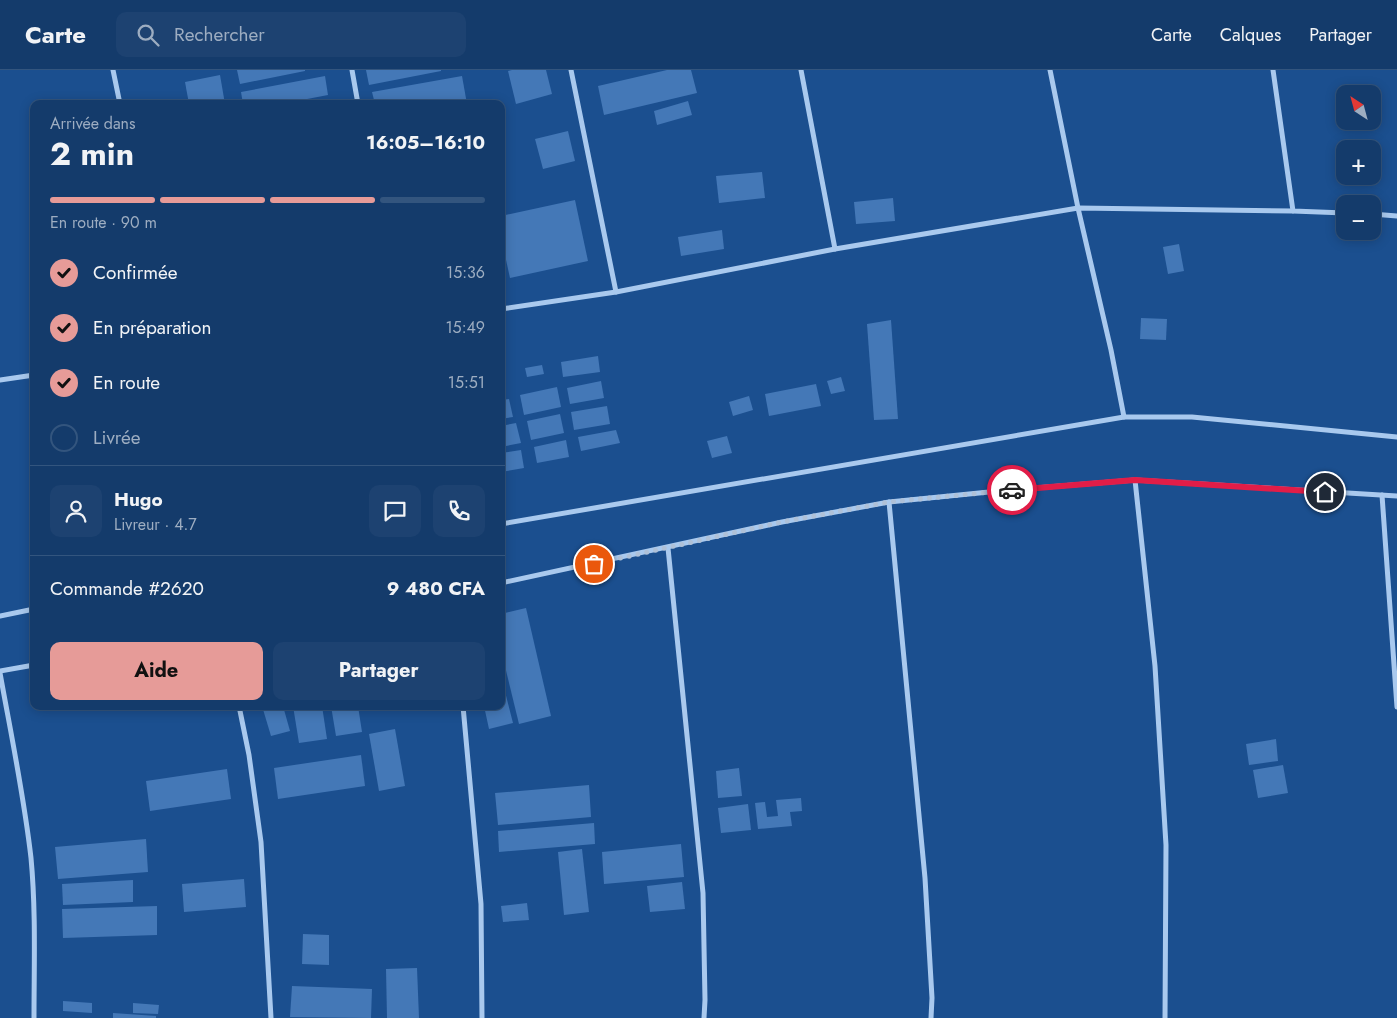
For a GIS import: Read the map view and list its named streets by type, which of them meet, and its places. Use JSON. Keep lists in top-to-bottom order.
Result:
{
  "north": "top left",
  "page": {
    "header": "Carte",
    "search": "Rechercher",
    "nav": ["Carte", "Calques", "Partager"],
    "map_buttons": ["+", "−"],
    "heading": ["2 min", "Arrivée dans", "16:05–16:10"],
    "panel": [
      "Hugo",
      "Livreur · 4.7",
      "Commande #2620",
      "9 480 CFA"
    ],
    "bar": "En route · 90 m",
    "list": [
      ["Confirmée", "15:36"],
      ["En préparation", "15:49"],
      ["En route", "15:51"],
      "Livrée"
    ],
    "buttons": ["Aide", "Partager"]
  }
}
